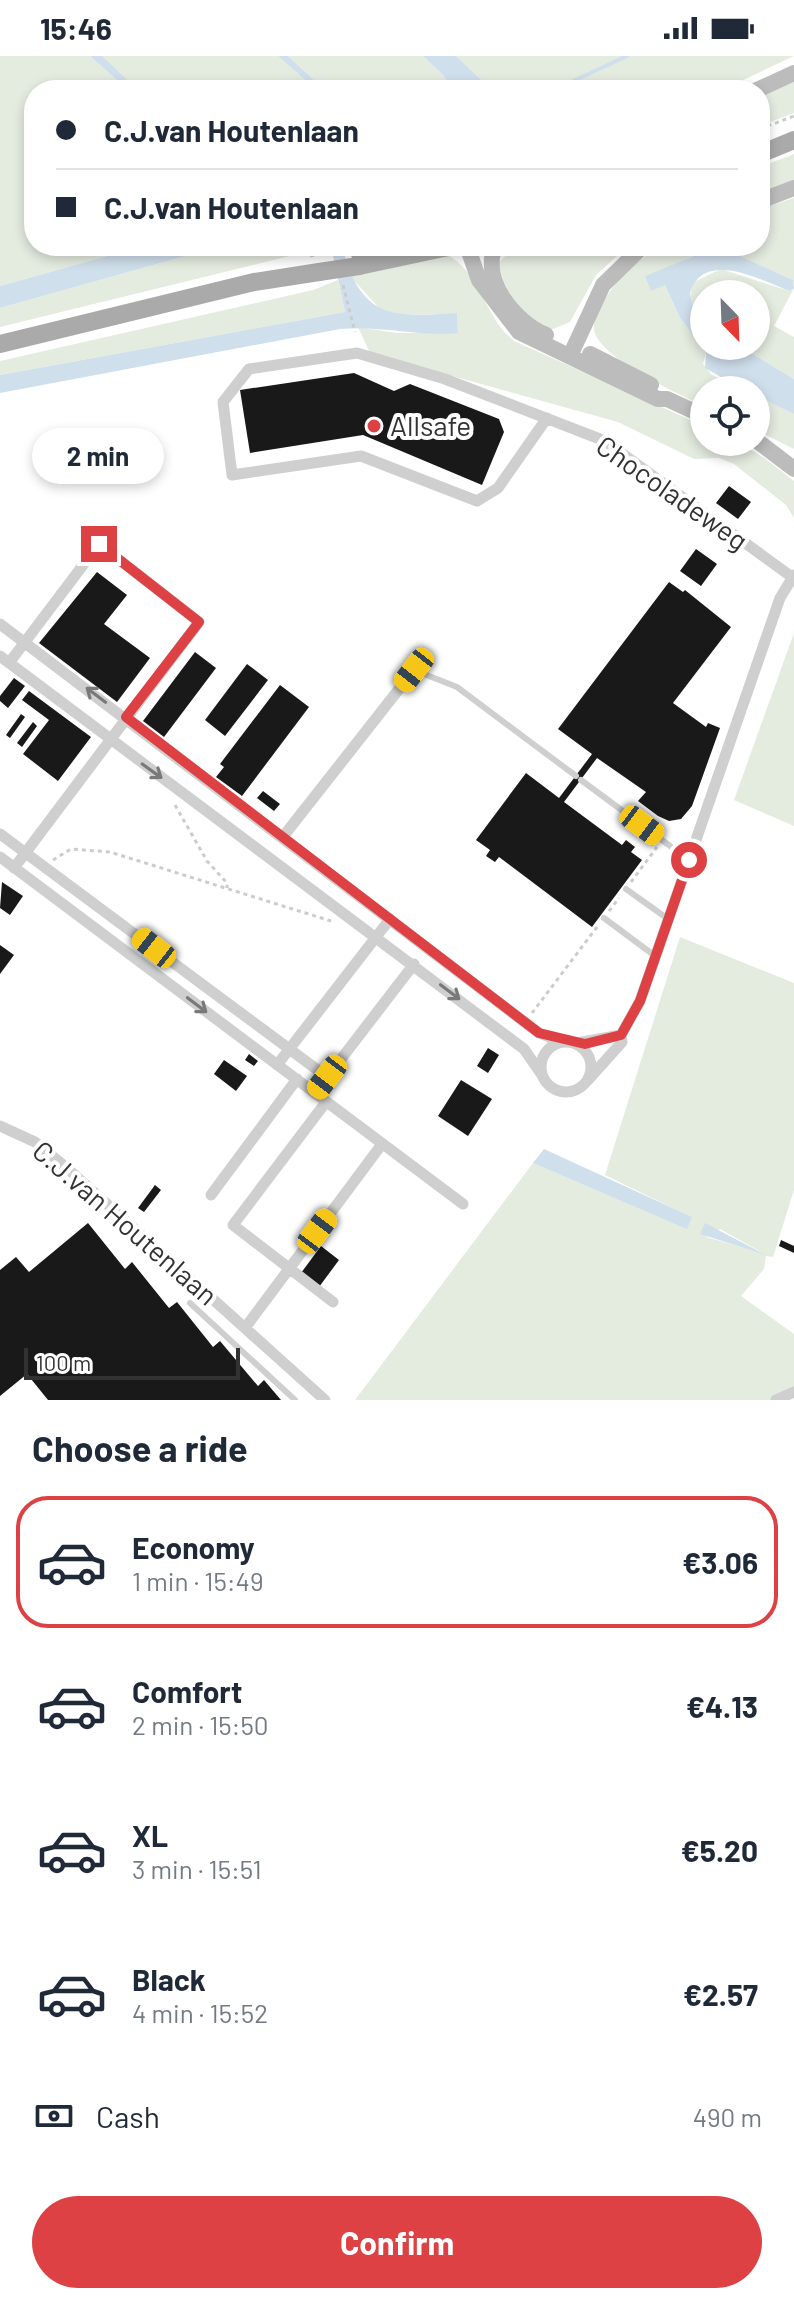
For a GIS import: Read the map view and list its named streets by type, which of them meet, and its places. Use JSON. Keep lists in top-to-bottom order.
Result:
{
  "streets": {
    "street": ["Chocoladeweg", "C.J.van Houtenlaan"]
  },
  "places": ["Allsafe"],
  "scale_bar": "100 m",
  "north": "bottom right",
  "page": {
    "status": "15:46",
    "banner": ["C.J.van Houtenlaan", "C.J.van Houtenlaan"],
    "bubble": "2 min",
    "scale": "100 m",
    "heading": "Choose a ride",
    "list": [
      {
        "name": "Economy",
        "note": "1 min · 15:49",
        "value": "€3.06"
      },
      {
        "name": "Comfort",
        "note": "2 min · 15:50",
        "value": "€4.13"
      },
      {
        "name": "XL",
        "note": "3 min · 15:51",
        "value": "€5.20"
      },
      {
        "name": "Black",
        "note": "4 min · 15:52",
        "value": "€2.57"
      }
    ],
    "pay": ["Cash", "490 m"],
    "buttons": "Confirm"
  }
}
